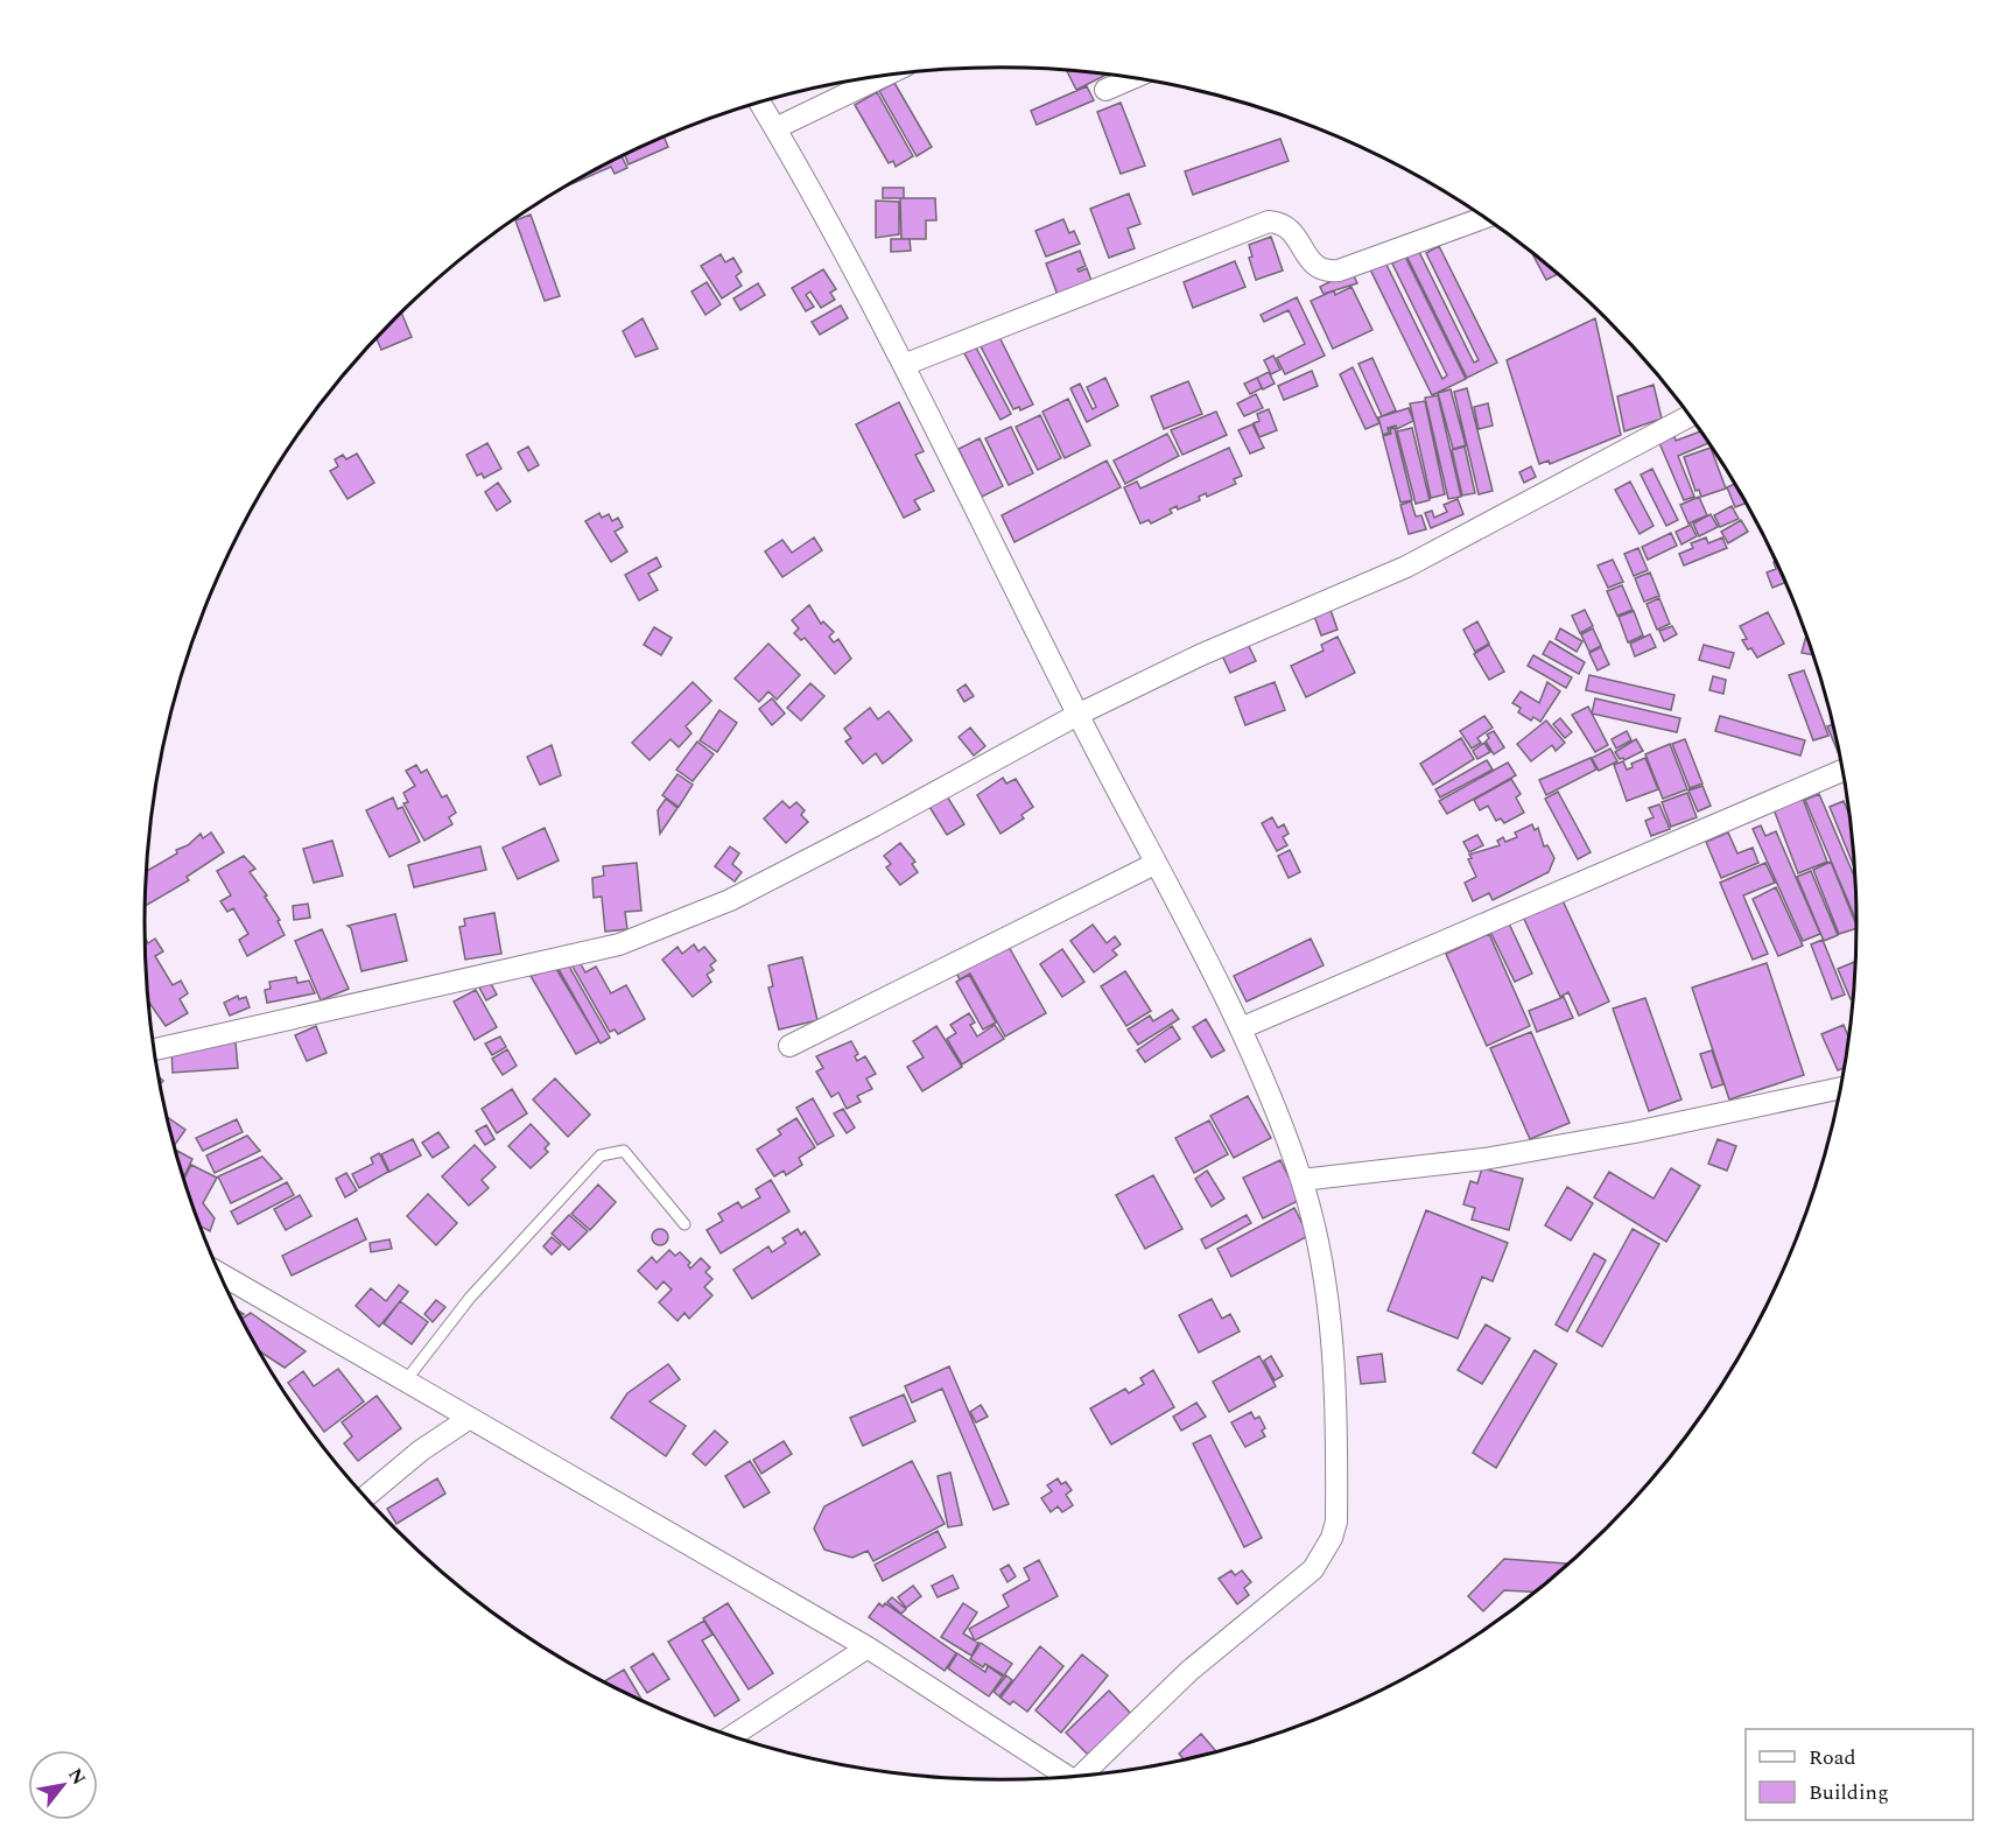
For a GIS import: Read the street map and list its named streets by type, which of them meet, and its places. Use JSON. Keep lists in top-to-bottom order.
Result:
{
  "legend": ["Road", "Building"],
  "north": "top right"
}
